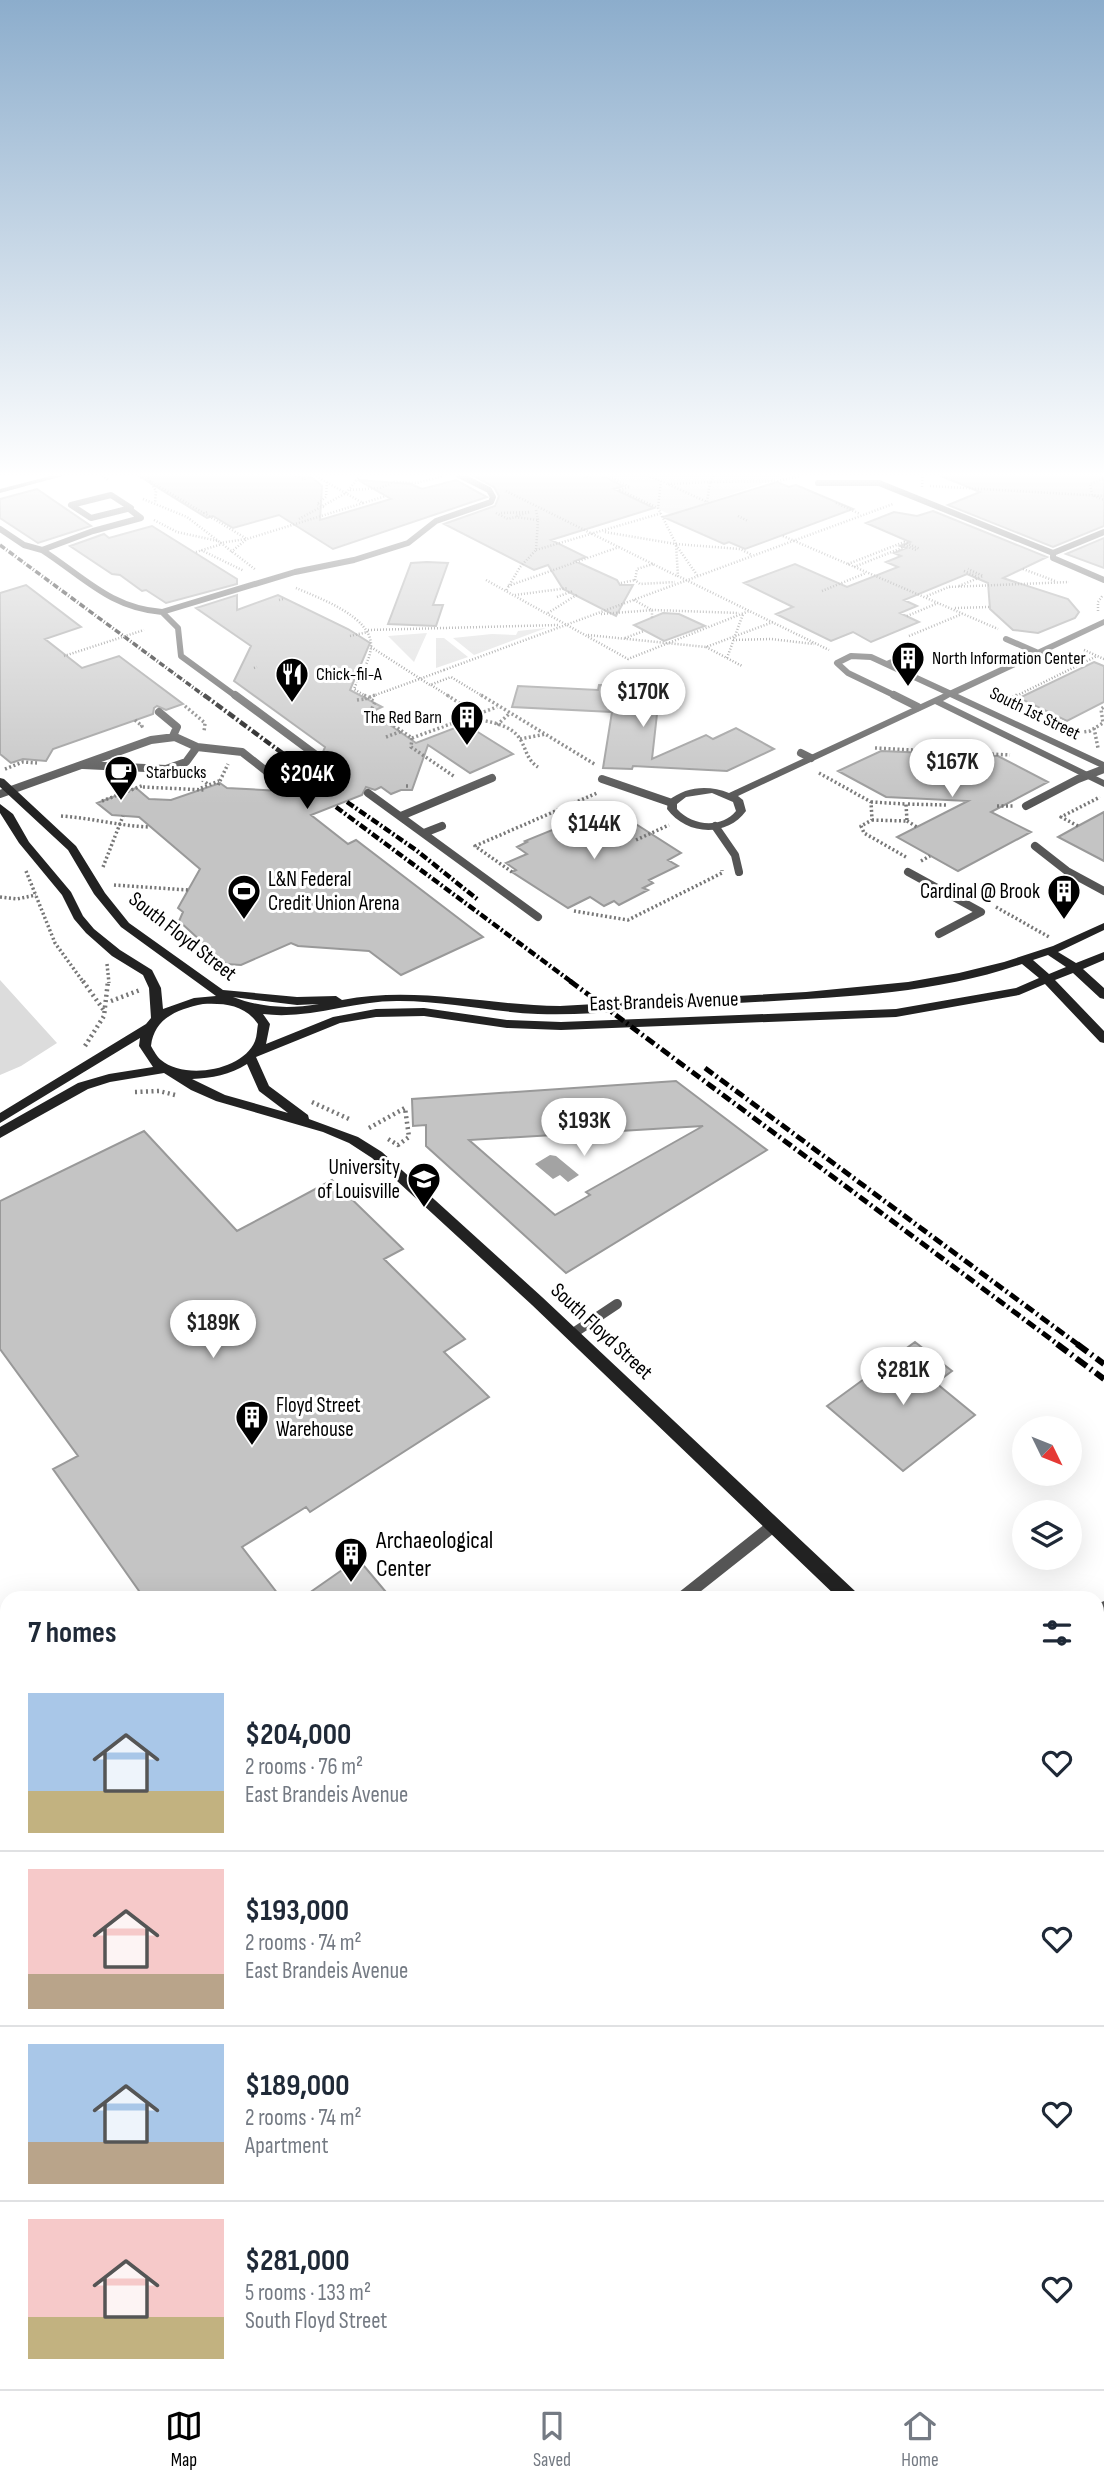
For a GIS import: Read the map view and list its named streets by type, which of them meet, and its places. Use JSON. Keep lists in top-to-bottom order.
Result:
{
  "streets": {
    "main road": ["South Floyd Street", "East Brandeis Avenue"],
    "street": ["South 1st Street"]
  },
  "crossings": [
    ["South Floyd Street", "East Brandeis Avenue"]
  ],
  "places": {
    "building": [
      "North Information Center",
      "The Red Barn",
      "Cardinal @ Brook",
      "Floyd Street Warehouse",
      "Archaeological Center"
    ],
    "restaurant": ["Chick-fil-A"],
    "cafe": ["Starbucks"],
    "sports": ["L&N Federal Credit Union Arena"],
    "school or university": ["University of Louisville"]
  },
  "north": "bottom right",
  "page": {
    "price": [
      "$170K",
      "$167K",
      "$204K",
      "$144K",
      "$193K",
      "$189K",
      "$281K"
    ],
    "heading": "7 homes",
    "list": [
      {
        "name": "$204,000",
        "note": "2 rooms · 76 m² · East Brandeis Avenue"
      },
      {
        "name": "$193,000",
        "note": "2 rooms · 74 m² · East Brandeis Avenue"
      },
      {
        "name": "$189,000",
        "note": "2 rooms · 74 m² · Apartment"
      },
      {
        "name": "$281,000",
        "note": "5 rooms · 133 m² · South Floyd Street"
      }
    ],
    "tabs": ["Map", "Saved", "Home"]
  }
}
